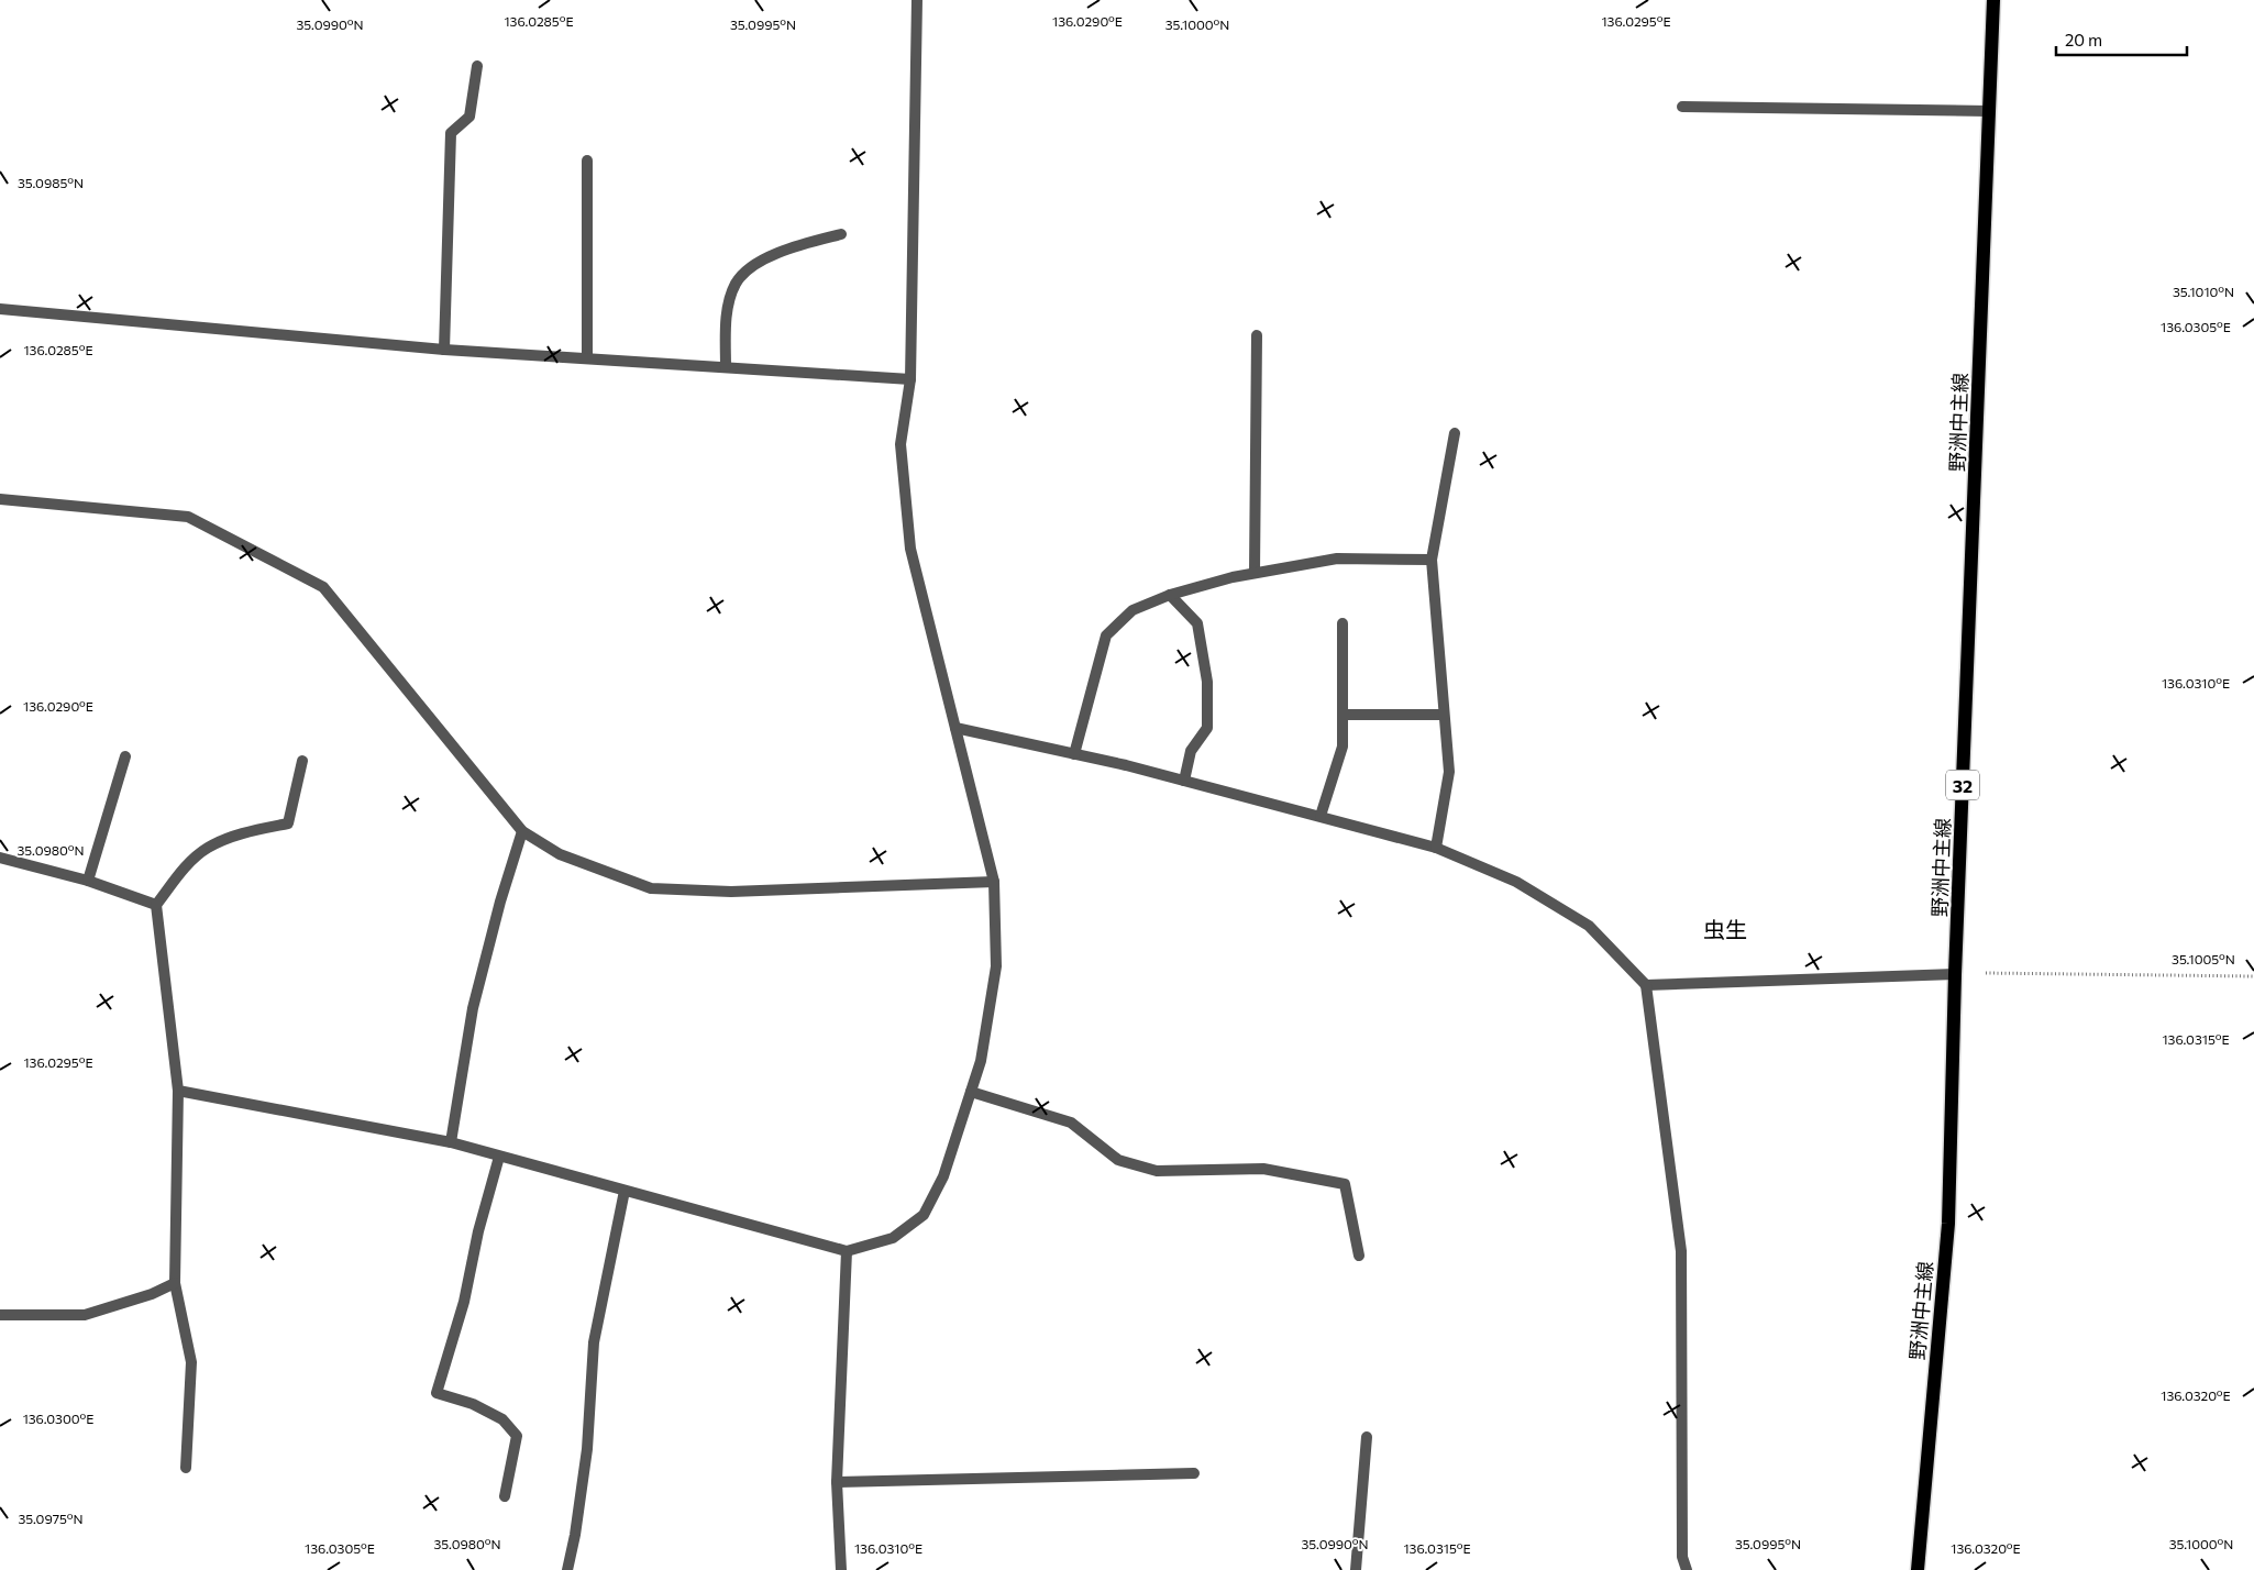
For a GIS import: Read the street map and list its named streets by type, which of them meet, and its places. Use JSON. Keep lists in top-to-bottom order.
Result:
{
  "streets": {
    "main road": ["野洲中主線", "32"]
  },
  "districts": ["虫生"],
  "scale_bar": "20 m",
  "coordinates": [
    "136.0285°E",
    "136.0290°E",
    "136.0295°E",
    "35.0990°N",
    "35.0995°N",
    "35.1000°N",
    "35.0985°N",
    "35.1010°N",
    "136.0305°E",
    "136.0310°E",
    "35.0980°N",
    "35.1005°N",
    "136.0315°E",
    "136.0320°E",
    "136.0300°E",
    "35.0975°N"
  ]
}
